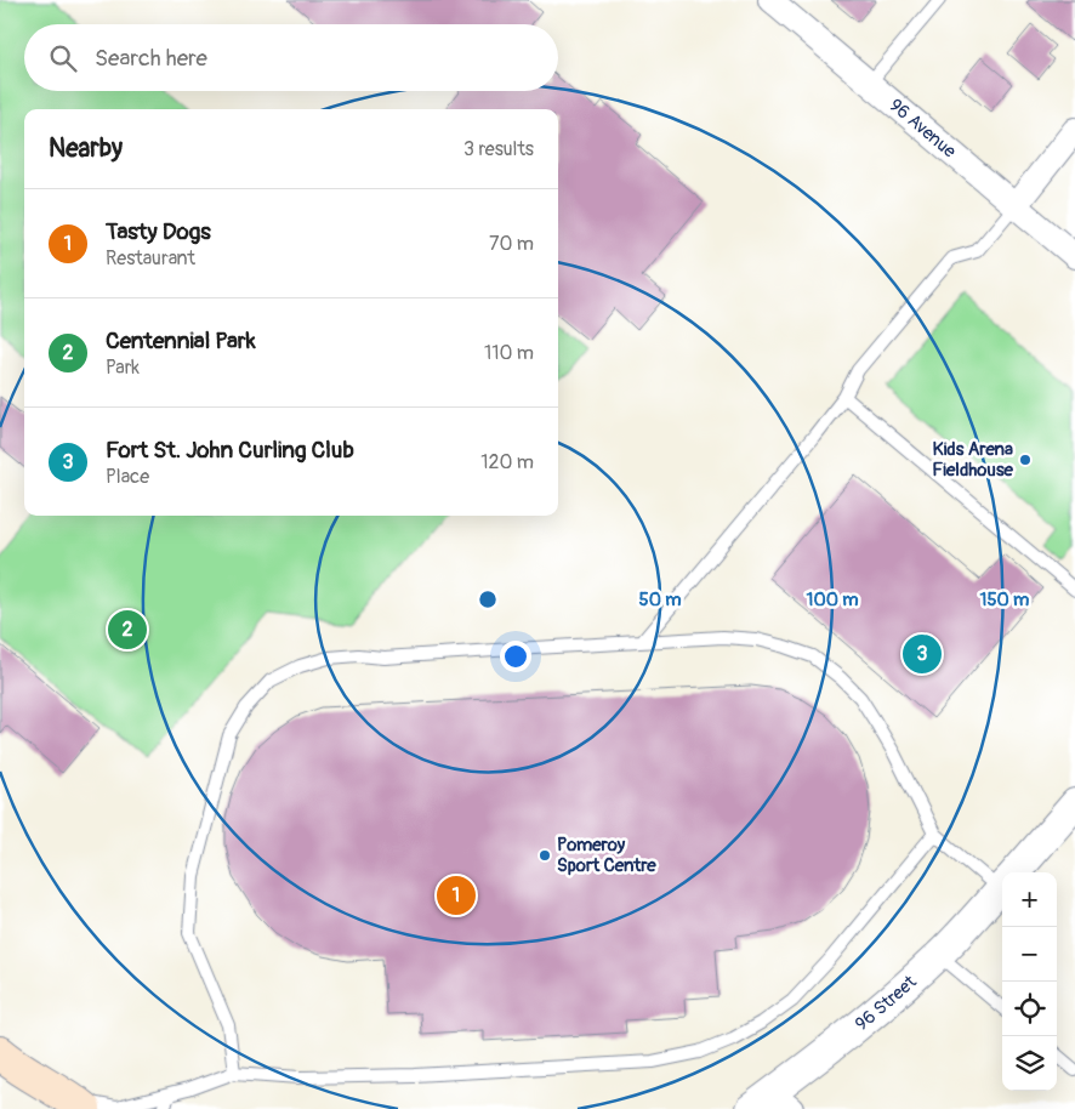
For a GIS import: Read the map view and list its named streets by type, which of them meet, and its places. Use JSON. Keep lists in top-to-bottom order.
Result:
{
  "streets": {
    "street": ["96 Avenue", "96 Street"]
  },
  "places": ["Kids Arena Fieldhouse", "Pomeroy Sport Centre"],
  "page": {
    "search": "Search here",
    "heading": ["Nearby", "3 results"],
    "list": [
      {
        "mark": "1",
        "name": "Tasty Dogs",
        "note": "Restaurant",
        "value": "70 m"
      },
      {
        "mark": "2",
        "name": "Centennial Park",
        "note": "Park",
        "value": "110 m"
      },
      {
        "mark": "3",
        "name": "Fort St. John Curling Club",
        "note": "Place",
        "value": "120 m"
      }
    ],
    "pins": ["2", "3", "1"],
    "map_buttons": ["+", "−"]
  },
  "rings": ["50 m", "100 m", "150 m"]
}
